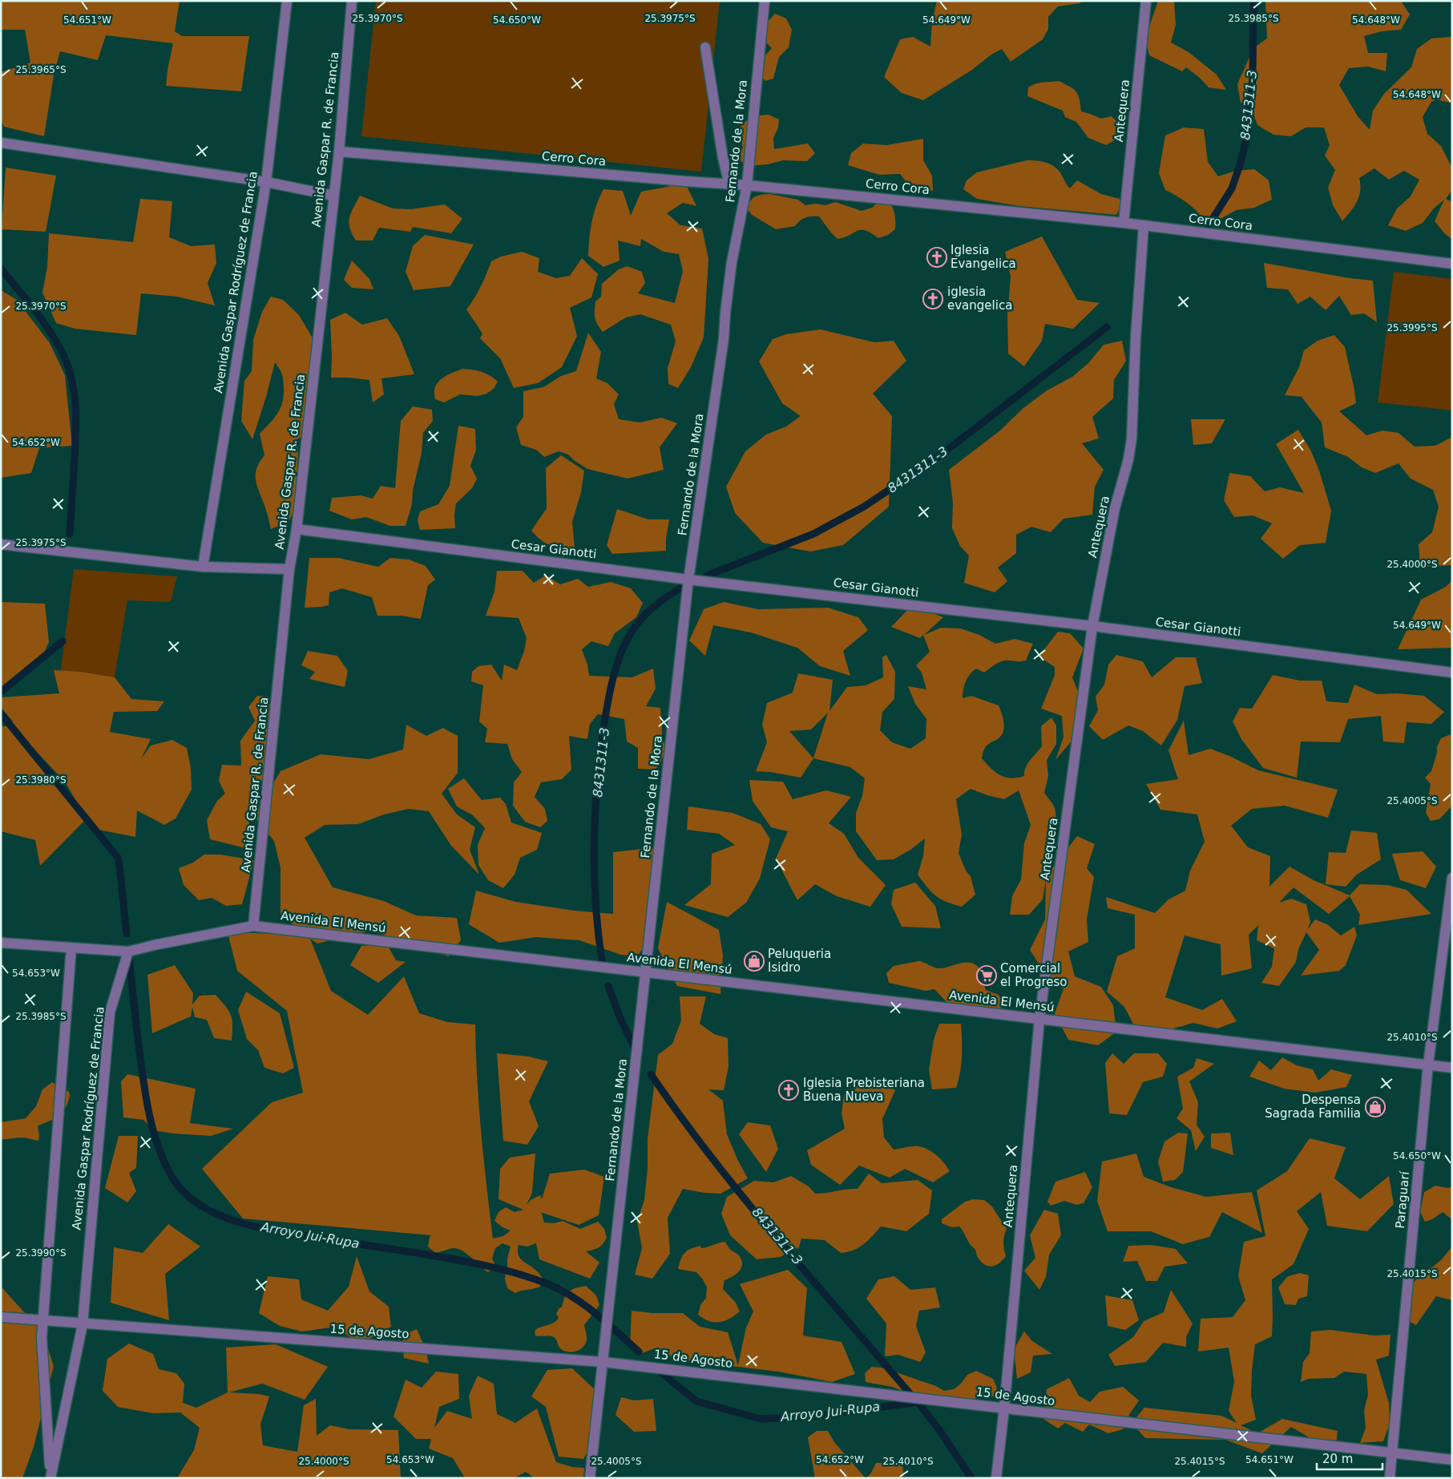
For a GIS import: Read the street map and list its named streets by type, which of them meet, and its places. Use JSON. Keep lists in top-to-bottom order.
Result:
{
  "streets": {
    "street": [
      "Antequera",
      "Avenida Gaspar R. de Francia",
      "Fernando de la Mora",
      "Cerro Cora",
      "Avenida Gaspar Rodríguez de Francia",
      "Cesar Gianotti",
      "Avenida El Mensú",
      "Paraguarí",
      "15 de Agosto"
    ]
  },
  "crossings": [
    ["Antequera", "Cerro Cora"],
    ["Antequera", "Cesar Gianotti"],
    ["Antequera", "Avenida El Mensú"],
    ["Antequera", "15 de Agosto"],
    ["Avenida Gaspar R. de Francia", "Cerro Cora"],
    ["Avenida Gaspar R. de Francia", "Cesar Gianotti"],
    ["Avenida Gaspar R. de Francia", "Avenida El Mensú"],
    ["Fernando de la Mora", "Cerro Cora"],
    ["Fernando de la Mora", "Cesar Gianotti"],
    ["Fernando de la Mora", "Avenida El Mensú"],
    ["Fernando de la Mora", "15 de Agosto"],
    ["Avenida Gaspar Rodríguez de Francia", "Avenida El Mensú"],
    ["Avenida Gaspar Rodríguez de Francia", "15 de Agosto"],
    ["Avenida El Mensú", "Paraguarí"],
    ["Paraguarí", "15 de Agosto"]
  ],
  "water": ["8431311-3", "Arroyo Jui-Rupa"],
  "places": {
    "church": ["Iglesia Evangelica", "iglesia evangelica", "Iglesia Prebisteriana Buena Nueva"],
    "shop": ["Peluqueria Isidro", "Despensa Sagrada Familia"],
    "supermarket": ["Comercial el Progreso"]
  },
  "scale_bar": "20 m",
  "coordinates": [
    "25.3970°S",
    "25.3975°S",
    "25.3985°S",
    "54.648°W",
    "54.651°W",
    "54.650°W",
    "54.649°W",
    "25.3965°S",
    "25.3995°S",
    "54.652°W",
    "25.4000°S",
    "25.3980°S",
    "25.4005°S",
    "54.653°W",
    "25.4010°S",
    "25.3990°S",
    "25.4015°S"
  ]
}
